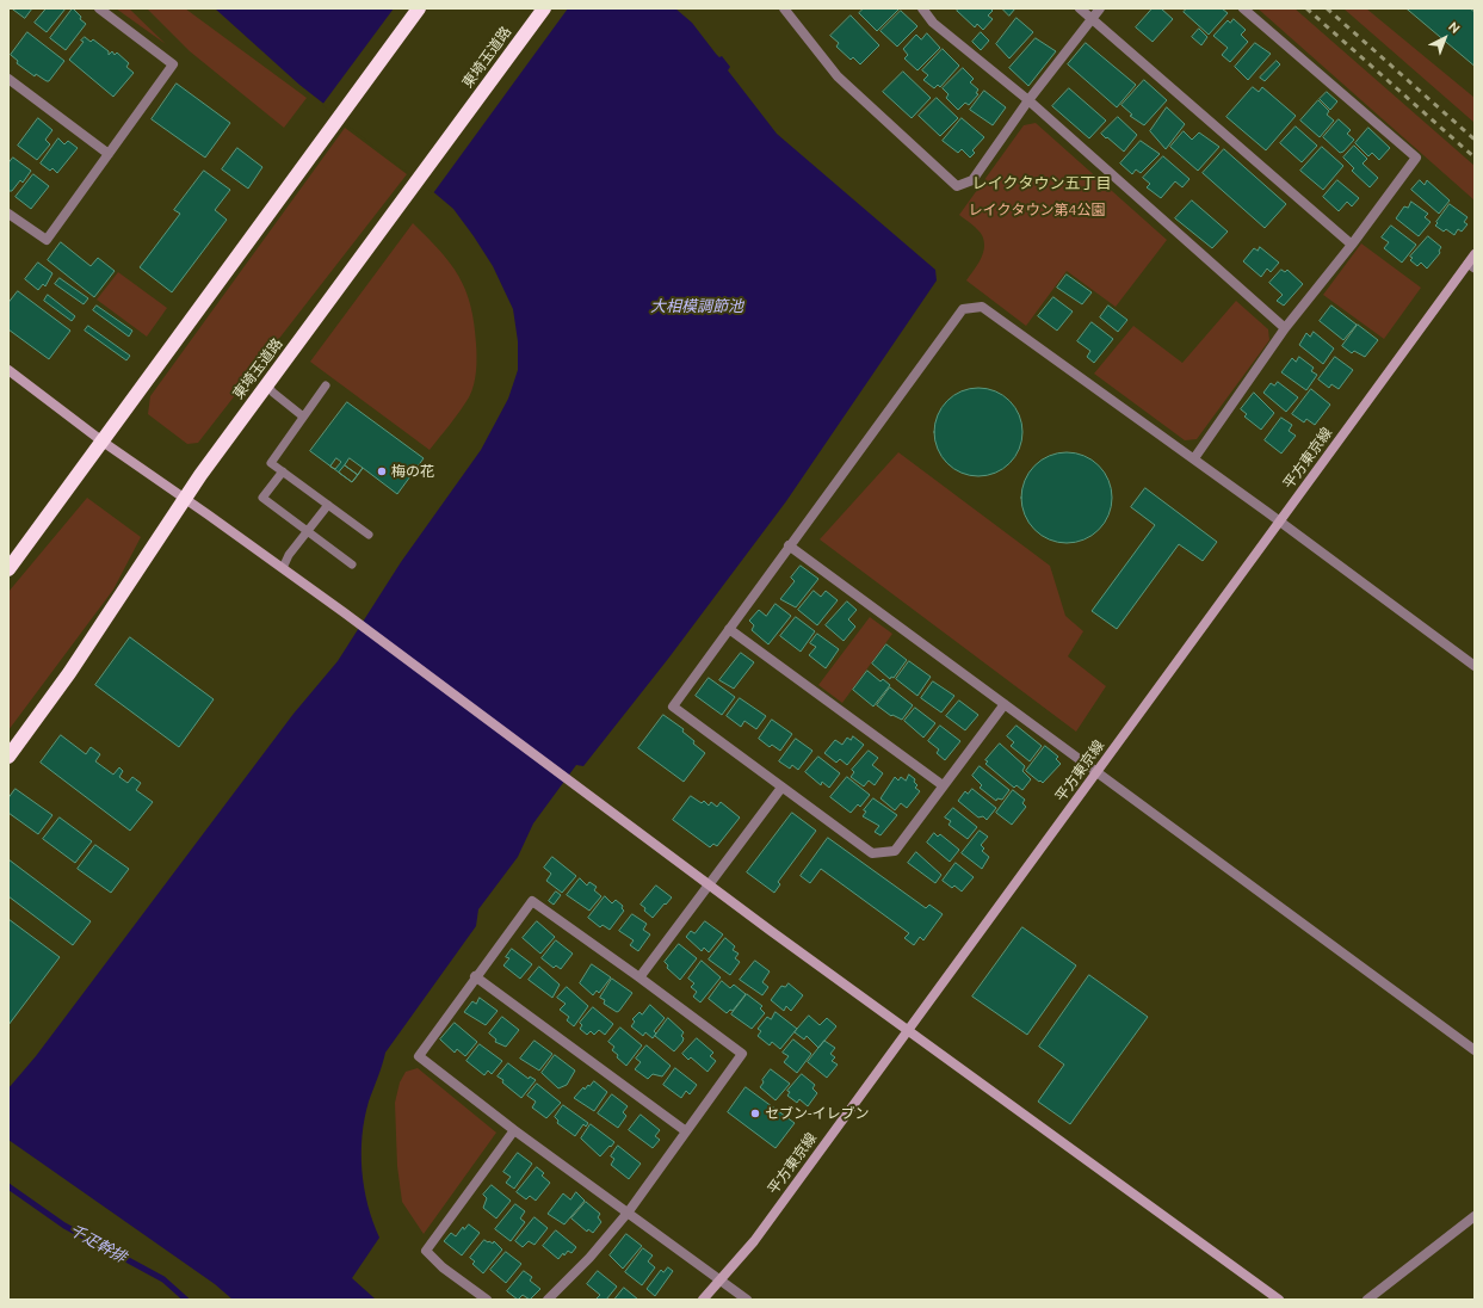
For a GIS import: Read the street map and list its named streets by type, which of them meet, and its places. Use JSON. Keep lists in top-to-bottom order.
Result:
{
  "streets": {
    "highway": ["東埼玉道路"],
    "street": ["平方東京線"]
  },
  "districts": ["レイクタウン五丁目"],
  "water": ["大相模調節池", "千疋幹排"],
  "parks": ["レイクタウン第4公園"],
  "places": ["梅の花", "セブン-イレブン"],
  "north": "top right"
}
